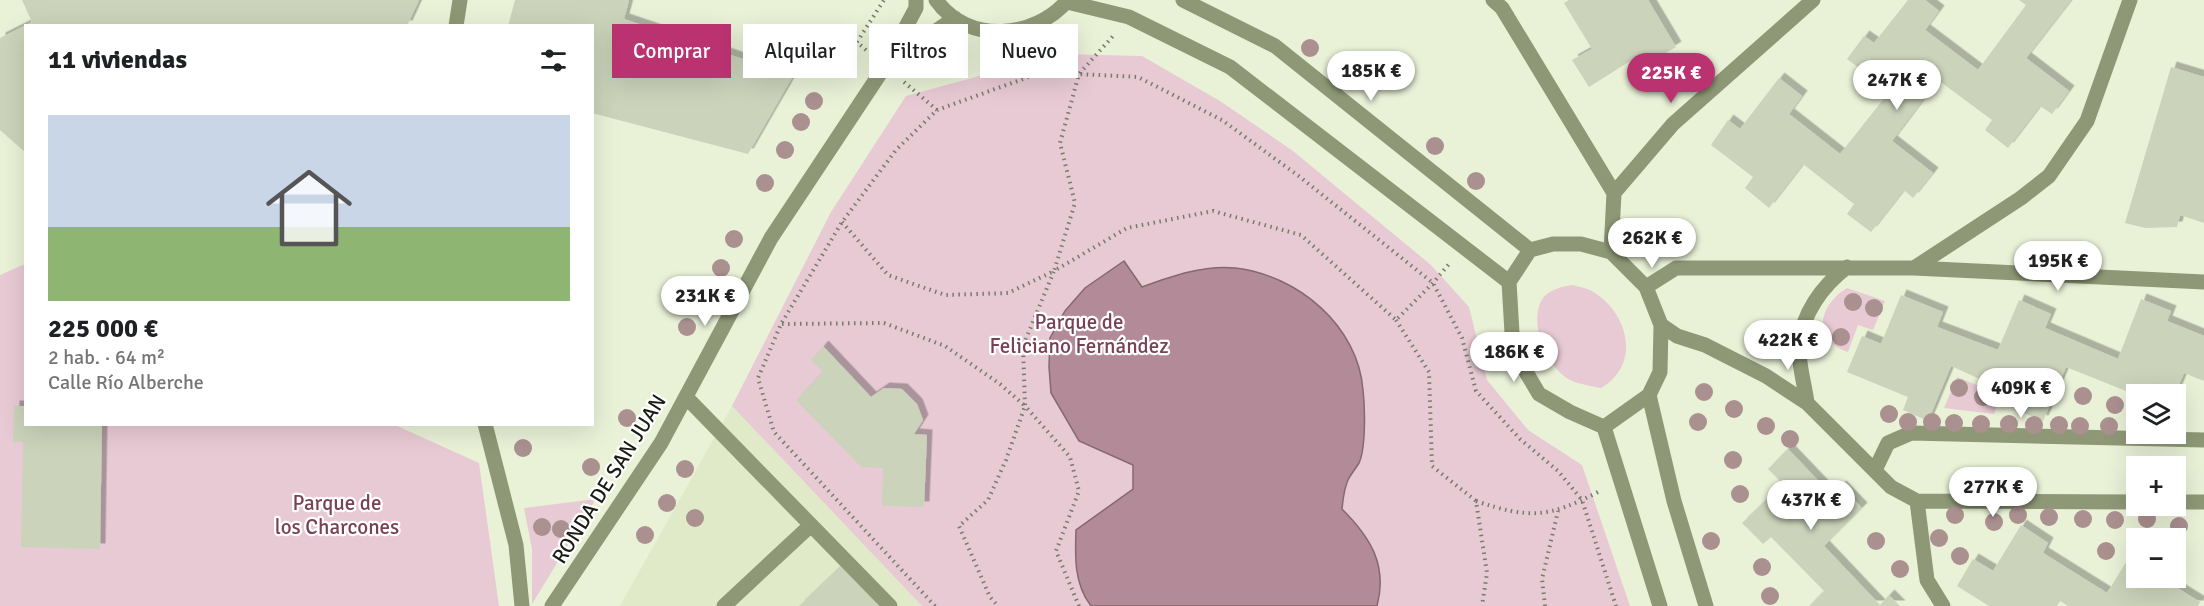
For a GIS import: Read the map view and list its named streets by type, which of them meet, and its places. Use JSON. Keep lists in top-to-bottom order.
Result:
{
  "streets": {
    "street": ["RONDA DE SAN JUAN"]
  },
  "parks": ["Parque de Feliciano Fernández", "Parque de los Charcones"],
  "page": {
    "chip": [
      "Comprar",
      "Alquilar",
      "Filtros",
      "Nuevo"
    ],
    "heading": "11 viviendas",
    "price": [
      "185K €",
      "225K €",
      "247K €",
      "262K €",
      "195K €",
      "231K €",
      "422K €",
      "186K €",
      "409K €",
      "277K €",
      "437K €"
    ],
    "list": [
      {
        "name": "225 000 €",
        "note": "2 hab. · 64 m² · Calle Río Alberche"
      }
    ],
    "map_buttons": ["+", "−"]
  }
}
